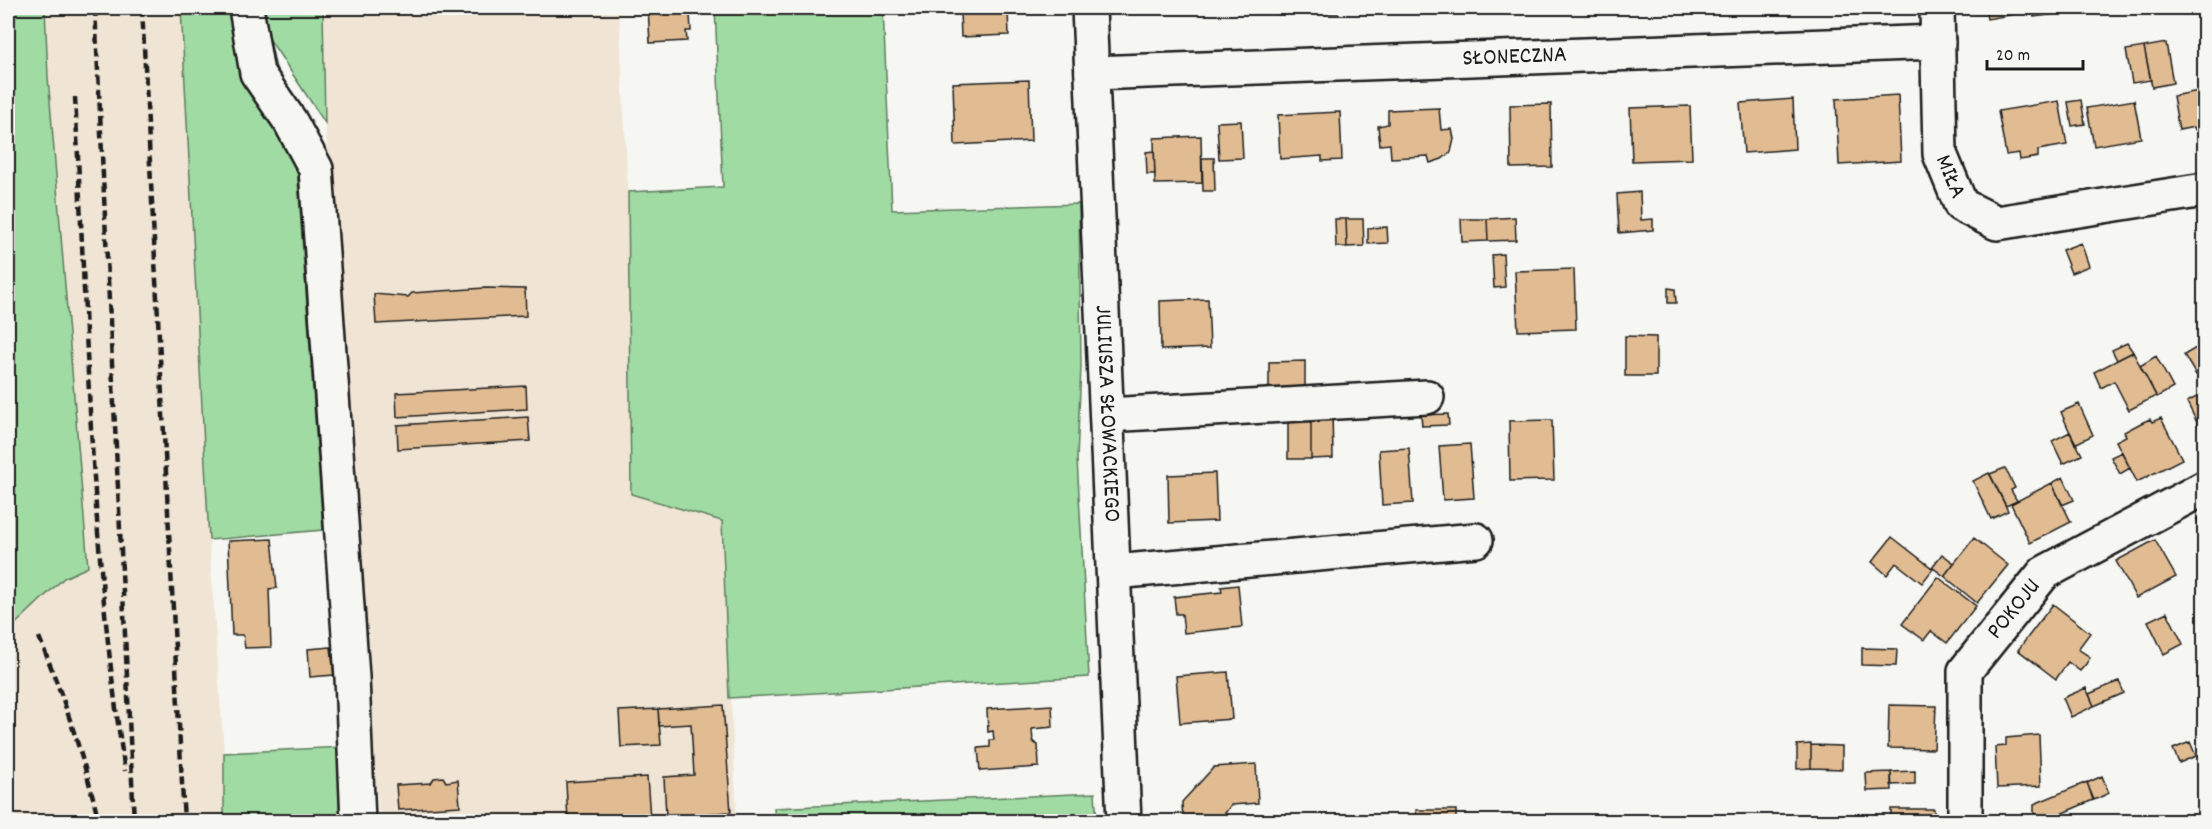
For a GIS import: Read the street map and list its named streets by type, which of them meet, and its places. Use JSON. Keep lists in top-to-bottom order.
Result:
{
  "streets": {
    "street": [
      "SŁONECZNA",
      "MIŁA",
      "JULIUSZA SŁOWACKIEGO",
      "POKOJU"
    ]
  },
  "crossings": [
    ["SŁONECZNA", "MIŁA"],
    ["SŁONECZNA", "JULIUSZA SŁOWACKIEGO"]
  ],
  "scale_bar": "20 m"
}
